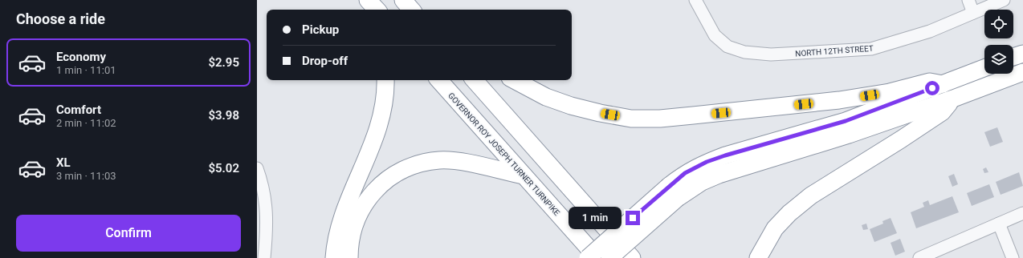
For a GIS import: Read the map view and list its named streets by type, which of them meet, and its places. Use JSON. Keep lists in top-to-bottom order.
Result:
{
  "streets": {
    "highway": ["GOVERNOR ROY JOSEPH TURNER TURNPIKE"],
    "street": ["NORTH 12TH STREET"]
  },
  "page": {
    "heading": "Choose a ride",
    "banner": ["Pickup", "Drop-off"],
    "list": [
      {
        "name": "Economy",
        "note": "1 min · 11:01",
        "value": "$2.95"
      },
      {
        "name": "Comfort",
        "note": "2 min · 11:02",
        "value": "$3.98"
      },
      {
        "name": "XL",
        "note": "3 min · 11:03",
        "value": "$5.02"
      }
    ],
    "bubble": "1 min",
    "buttons": "Confirm"
  }
}
